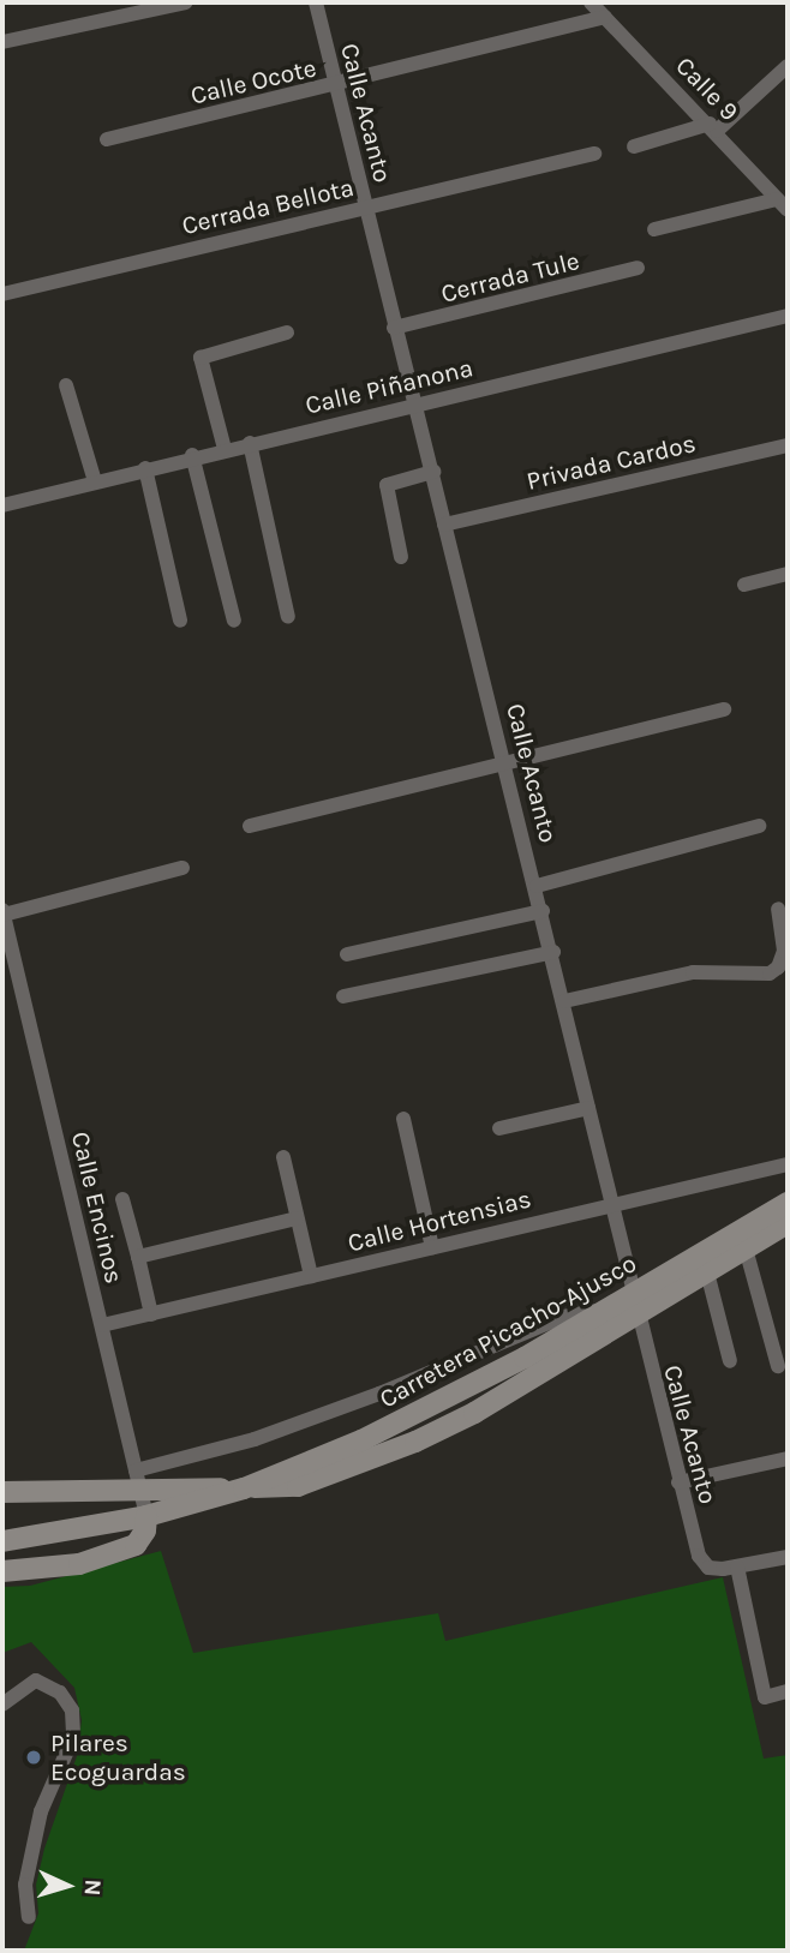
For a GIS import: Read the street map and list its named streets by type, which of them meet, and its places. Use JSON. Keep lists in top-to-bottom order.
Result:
{
  "streets": {
    "main road": ["Carretera Picacho-Ajusco"],
    "street": [
      "Calle Ocote",
      "Calle 9",
      "Calle Acanto",
      "Cerrada Bellota",
      "Cerrada Tule",
      "Calle Piñanona",
      "Privada Cardos",
      "Calle Encinos",
      "Calle Hortensias"
    ]
  },
  "crossings": [
    ["Calle Ocote", "Calle 9"],
    ["Calle Ocote", "Calle Acanto"],
    ["Calle Acanto", "Cerrada Bellota"],
    ["Calle Acanto", "Cerrada Tule"],
    ["Calle Acanto", "Calle Piñanona"],
    ["Calle Acanto", "Privada Cardos"],
    ["Calle Acanto", "Calle Hortensias"],
    ["Calle Acanto", "Carretera Picacho-Ajusco"],
    ["Calle Encinos", "Calle Hortensias"],
    ["Calle Encinos", "Carretera Picacho-Ajusco"]
  ],
  "places": ["Pilares Ecoguardas"],
  "north": "right"
}
